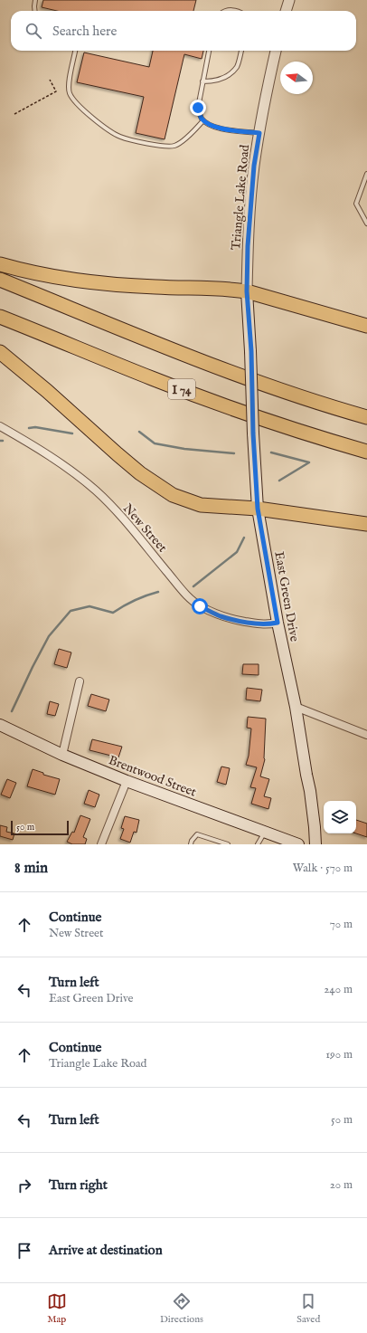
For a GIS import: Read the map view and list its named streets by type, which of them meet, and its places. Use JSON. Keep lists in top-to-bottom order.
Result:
{
  "streets": {
    "highway": ["I 74"],
    "main road": ["Triangle Lake Road", "East Green Drive", "Brentwood Street"],
    "street": ["New Street"]
  },
  "crossings": [
    ["Triangle Lake Road", "East Green Drive"],
    ["New Street", "East Green Drive"]
  ],
  "scale_bar": "50 m",
  "north": "left",
  "page": {
    "search": "Search here",
    "scale": "50 m",
    "heading": ["8 min", "Walk · 570 m"],
    "list": [
      ["Continue", "New Street", "70 m"],
      ["Turn left", "East Green Drive", "240 m"],
      ["Continue", "Triangle Lake Road", "190 m"],
      ["Turn left", "50 m"],
      ["Turn right", "20 m"],
      "Arrive at destination"
    ],
    "nav": ["Map", "Directions", "Saved"]
  }
}
